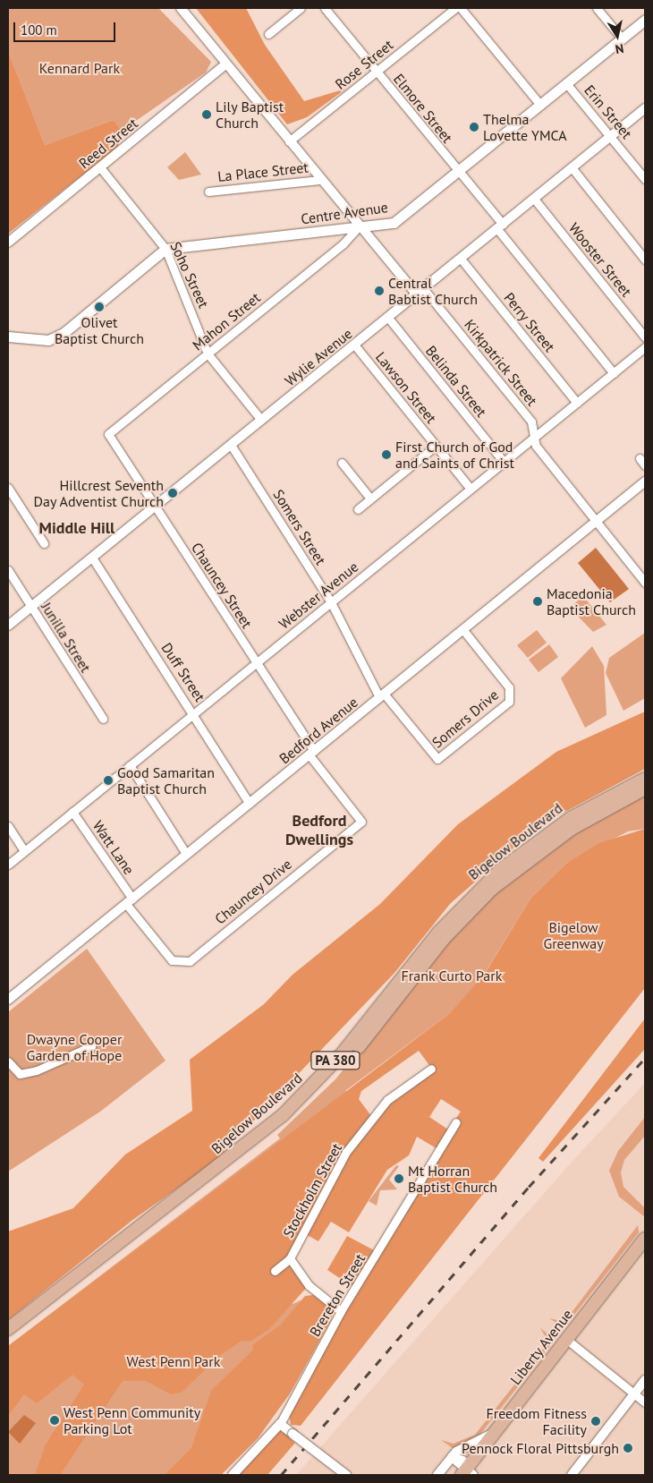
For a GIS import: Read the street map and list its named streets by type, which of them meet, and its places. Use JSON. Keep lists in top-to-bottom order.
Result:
{
  "streets": {
    "main road": [
      "Centre Avenue",
      "Bigelow Boulevard",
      "PA 380",
      "Liberty Avenue"
    ],
    "street": [
      "Rose Street",
      "Elmore Street",
      "Erin Street",
      "Reed Street",
      "La Place Street",
      "Wooster Street",
      "Soho Street",
      "Mahon Street",
      "Perry Street",
      "Wylie Avenue",
      "Kirkpatrick Street",
      "Belinda Street",
      "Lawson Street",
      "Somers Street",
      "Chauncey Street",
      "Webster Avenue",
      "Junilla Street",
      "Duff Street",
      "Somers Drive",
      "Bedford Avenue",
      "Watt Lane",
      "Chauncey Drive",
      "Stockholm Street",
      "Brereton Street"
    ]
  },
  "crossings": [
    ["Rose Street", "Elmore Street"],
    ["Rose Street", "Kirkpatrick Street"],
    ["Elmore Street", "Centre Avenue"],
    ["Elmore Street", "Wylie Avenue"],
    ["Elmore Street", "Webster Avenue"],
    ["Erin Street", "Centre Avenue"],
    ["Erin Street", "Wylie Avenue"],
    ["Reed Street", "Soho Street"],
    ["Reed Street", "Kirkpatrick Street"],
    ["La Place Street", "Kirkpatrick Street"],
    ["Centre Avenue", "Soho Street"],
    ["Centre Avenue", "Mahon Street"],
    ["Centre Avenue", "Kirkpatrick Street"],
    ["Wooster Street", "Wylie Avenue"],
    ["Soho Street", "Mahon Street"],
    ["Soho Street", "Wylie Avenue"],
    ["Mahon Street", "Kirkpatrick Street"],
    ["Mahon Street", "Chauncey Street"],
    ["Perry Street", "Wylie Avenue"],
    ["Perry Street", "Webster Avenue"],
    ["Wylie Avenue", "Kirkpatrick Street"],
    ["Wylie Avenue", "Belinda Street"],
    ["Wylie Avenue", "Lawson Street"],
    ["Wylie Avenue", "Somers Street"],
    ["Wylie Avenue", "Chauncey Street"],
    ["Wylie Avenue", "Junilla Street"],
    ["Wylie Avenue", "Duff Street"],
    ["Kirkpatrick Street", "Webster Avenue"],
    ["Kirkpatrick Street", "Bedford Avenue"],
    ["Belinda Street", "Webster Avenue"],
    ["Lawson Street", "Webster Avenue"],
    ["Somers Street", "Webster Avenue"],
    ["Somers Street", "Somers Drive"],
    ["Somers Street", "Bedford Avenue"],
    ["Chauncey Street", "Webster Avenue"],
    ["Chauncey Street", "Bedford Avenue"],
    ["Chauncey Street", "Chauncey Drive"],
    ["Webster Avenue", "Duff Street"],
    ["Webster Avenue", "Watt Lane"],
    ["Duff Street", "Bedford Avenue"],
    ["Somers Drive", "Bedford Avenue"],
    ["Bedford Avenue", "Watt Lane"],
    ["Bedford Avenue", "Chauncey Drive"],
    ["Watt Lane", "Chauncey Drive"]
  ],
  "districts": ["Middle Hill", "Bedford Dwellings"],
  "parks": [
    "Kennard Park",
    "Bigelow Greenway",
    "Frank Curto Park",
    "Dwayne Cooper Garden of Hope",
    "West Penn Park"
  ],
  "places": [
    "Lily Baptist Church",
    "Thelma Lovette YMCA",
    "Central Babtist Church",
    "Olivet Baptist Church",
    "First Church of God and Saints of Christ",
    "Hillcrest Seventh Day Adventist Church",
    "Macedonia Baptist Church",
    "Good Samaritan Baptist Church",
    "Mt Horran Baptist Church",
    "West Penn Community Parking Lot",
    "Freedom Fitness Facility",
    "Pennock Floral Pittsburgh"
  ],
  "scale_bar": "100 m",
  "north": "bottom"
}
